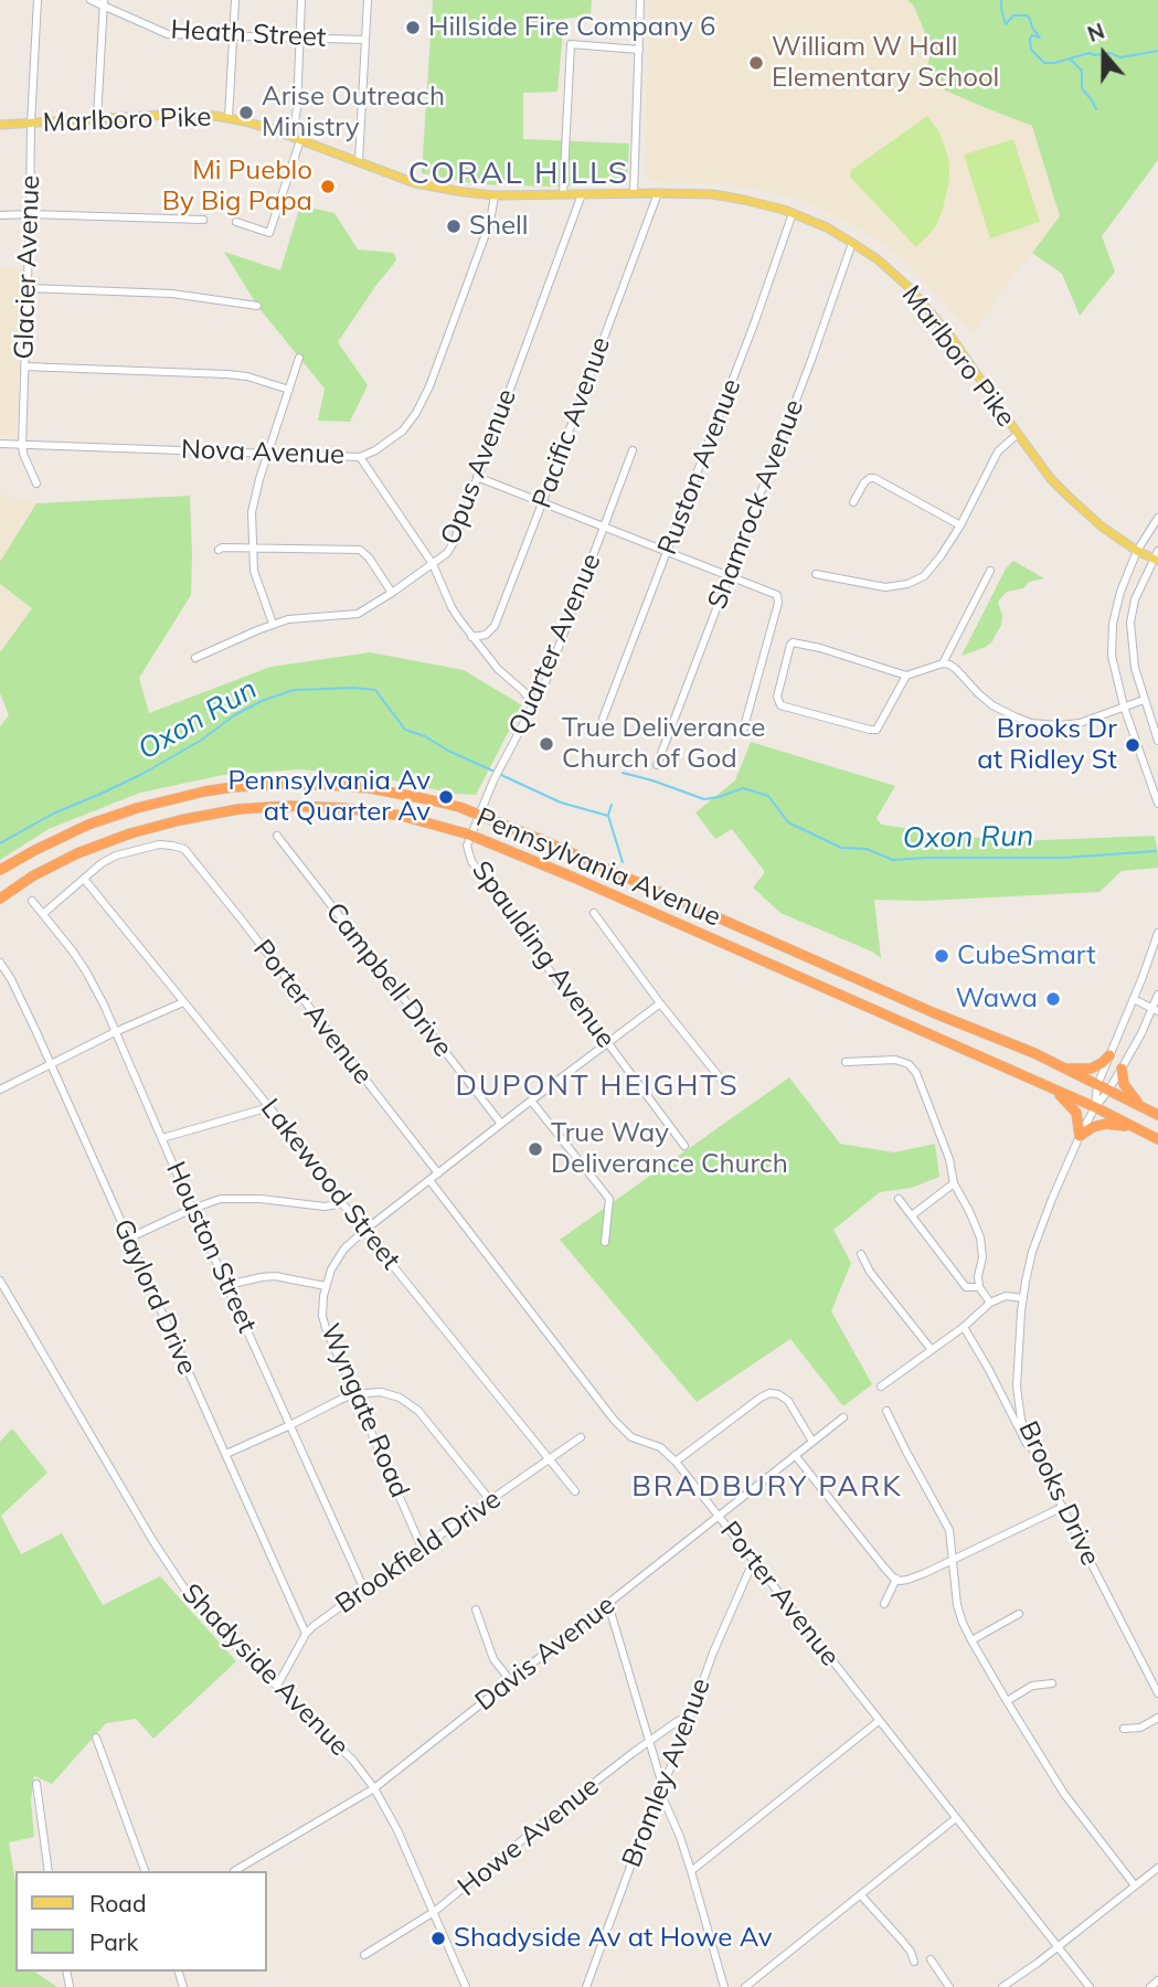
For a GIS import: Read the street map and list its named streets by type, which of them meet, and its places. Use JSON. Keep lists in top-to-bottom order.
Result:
{
  "streets": {
    "highway": ["Pennsylvania Avenue"],
    "main road": ["Marlboro Pike"],
    "street": [
      "Heath Street",
      "Glacier Avenue",
      "Pacific Avenue",
      "Nova Avenue",
      "Opus Avenue",
      "Ruston Avenue",
      "Shamrock Avenue",
      "Quarter Avenue",
      "Spaulding Avenue",
      "Campbell Drive",
      "Porter Avenue",
      "Lakewood Street",
      "Houston Street",
      "Gaylord Drive",
      "Wyngate Road",
      "Brooks Drive",
      "Brookfield Drive",
      "Davis Avenue",
      "Shadyside Avenue",
      "Bromley Avenue",
      "Howe Avenue"
    ]
  },
  "crossings": [
    ["Marlboro Pike", "Glacier Avenue"],
    ["Marlboro Pike", "Pacific Avenue"],
    ["Marlboro Pike", "Nova Avenue"],
    ["Marlboro Pike", "Opus Avenue"],
    ["Marlboro Pike", "Ruston Avenue"],
    ["Marlboro Pike", "Shamrock Avenue"],
    ["Glacier Avenue", "Nova Avenue"],
    ["Pacific Avenue", "Opus Avenue"],
    ["Opus Avenue", "Quarter Avenue"],
    ["Quarter Avenue", "Pennsylvania Avenue"],
    ["Quarter Avenue", "Spaulding Avenue"],
    ["Pennsylvania Avenue", "Spaulding Avenue"],
    ["Pennsylvania Avenue", "Brooks Drive"],
    ["Spaulding Avenue", "Wyngate Road"],
    ["Campbell Drive", "Wyngate Road"],
    ["Porter Avenue", "Lakewood Street"],
    ["Porter Avenue", "Wyngate Road"],
    ["Porter Avenue", "Davis Avenue"],
    ["Porter Avenue", "Bromley Avenue"],
    ["Lakewood Street", "Wyngate Road"],
    ["Lakewood Street", "Brookfield Drive"],
    ["Houston Street", "Brookfield Drive"],
    ["Gaylord Drive", "Brookfield Drive"],
    ["Wyngate Road", "Brookfield Drive"],
    ["Brookfield Drive", "Shadyside Avenue"],
    ["Davis Avenue", "Shadyside Avenue"],
    ["Shadyside Avenue", "Howe Avenue"],
    ["Bromley Avenue", "Howe Avenue"]
  ],
  "districts": ["CORAL HILLS", "DUPONT HEIGHTS", "BRADBURY PARK"],
  "water": ["Oxon Run"],
  "places": [
    "Hillside Fire Company 6",
    "William W Hall Elementary School",
    "Arise Outreach Ministry",
    "Mi Pueblo By Big Papa",
    "Shell",
    "True Deliverance Church of God",
    "Brooks Dr at Ridley St",
    "Pennsylvania Av at Quarter Av",
    "CubeSmart",
    "Wawa",
    "True Way Deliverance Church",
    "Shadyside Av at Howe Av"
  ],
  "legend": ["Road", "Park"],
  "north": "top"
}
